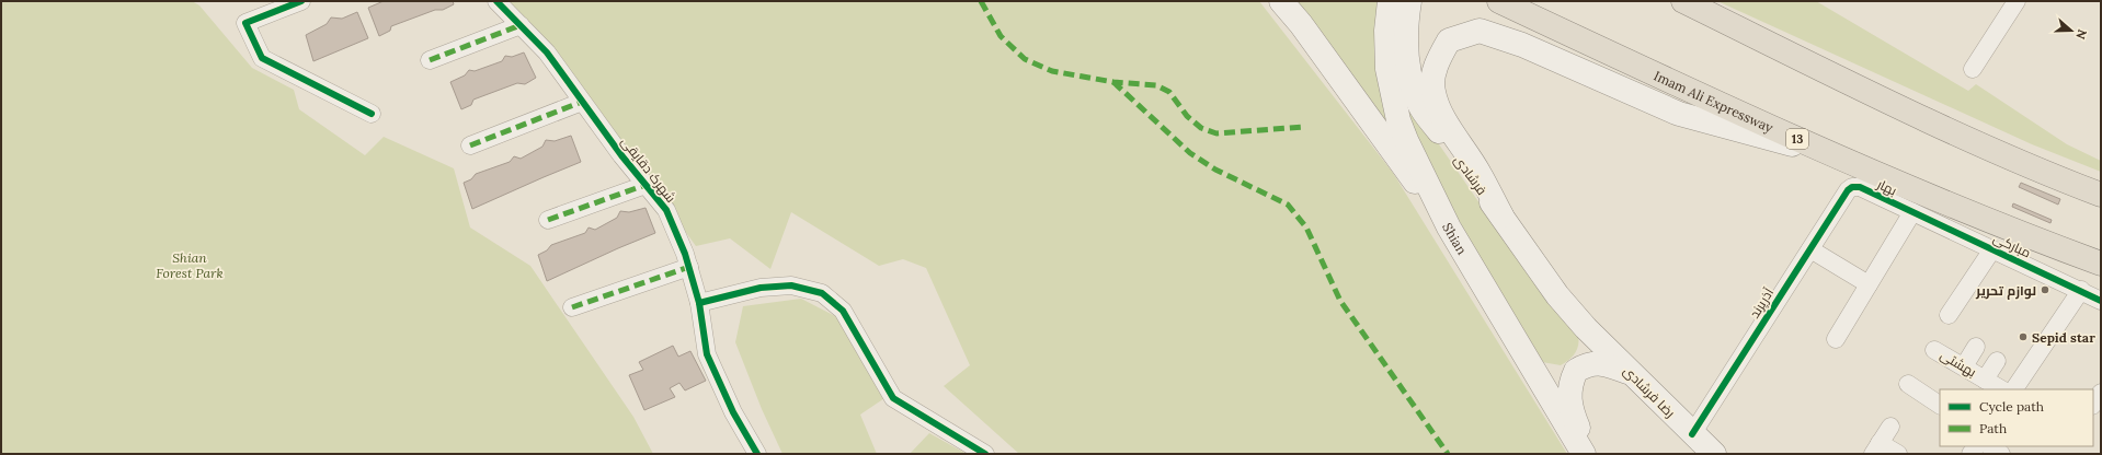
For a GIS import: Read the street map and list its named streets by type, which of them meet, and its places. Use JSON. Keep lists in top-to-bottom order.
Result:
{
  "streets": {
    "highway": ["Imam Ali Expressway", "13"],
    "main road": ["فرشادی", "Shian", "رضا فرشادی"],
    "street": [
      "شهرک دقایقی",
      "بهار",
      "مبارکی",
      "آذرپرند",
      "بهشتی"
    ]
  },
  "crossings": [
    ["فرشادی", "رضا فرشادی"],
    ["بهار", "مبارکی"],
    ["بهار", "آذرپرند"],
    ["آذرپرند", "رضا فرشادی"]
  ],
  "parks": ["Shian Forest Park"],
  "places": ["لوازم تحریر", "Sepid star"],
  "legend": ["Cycle path", "Path"],
  "north": "right"
}
